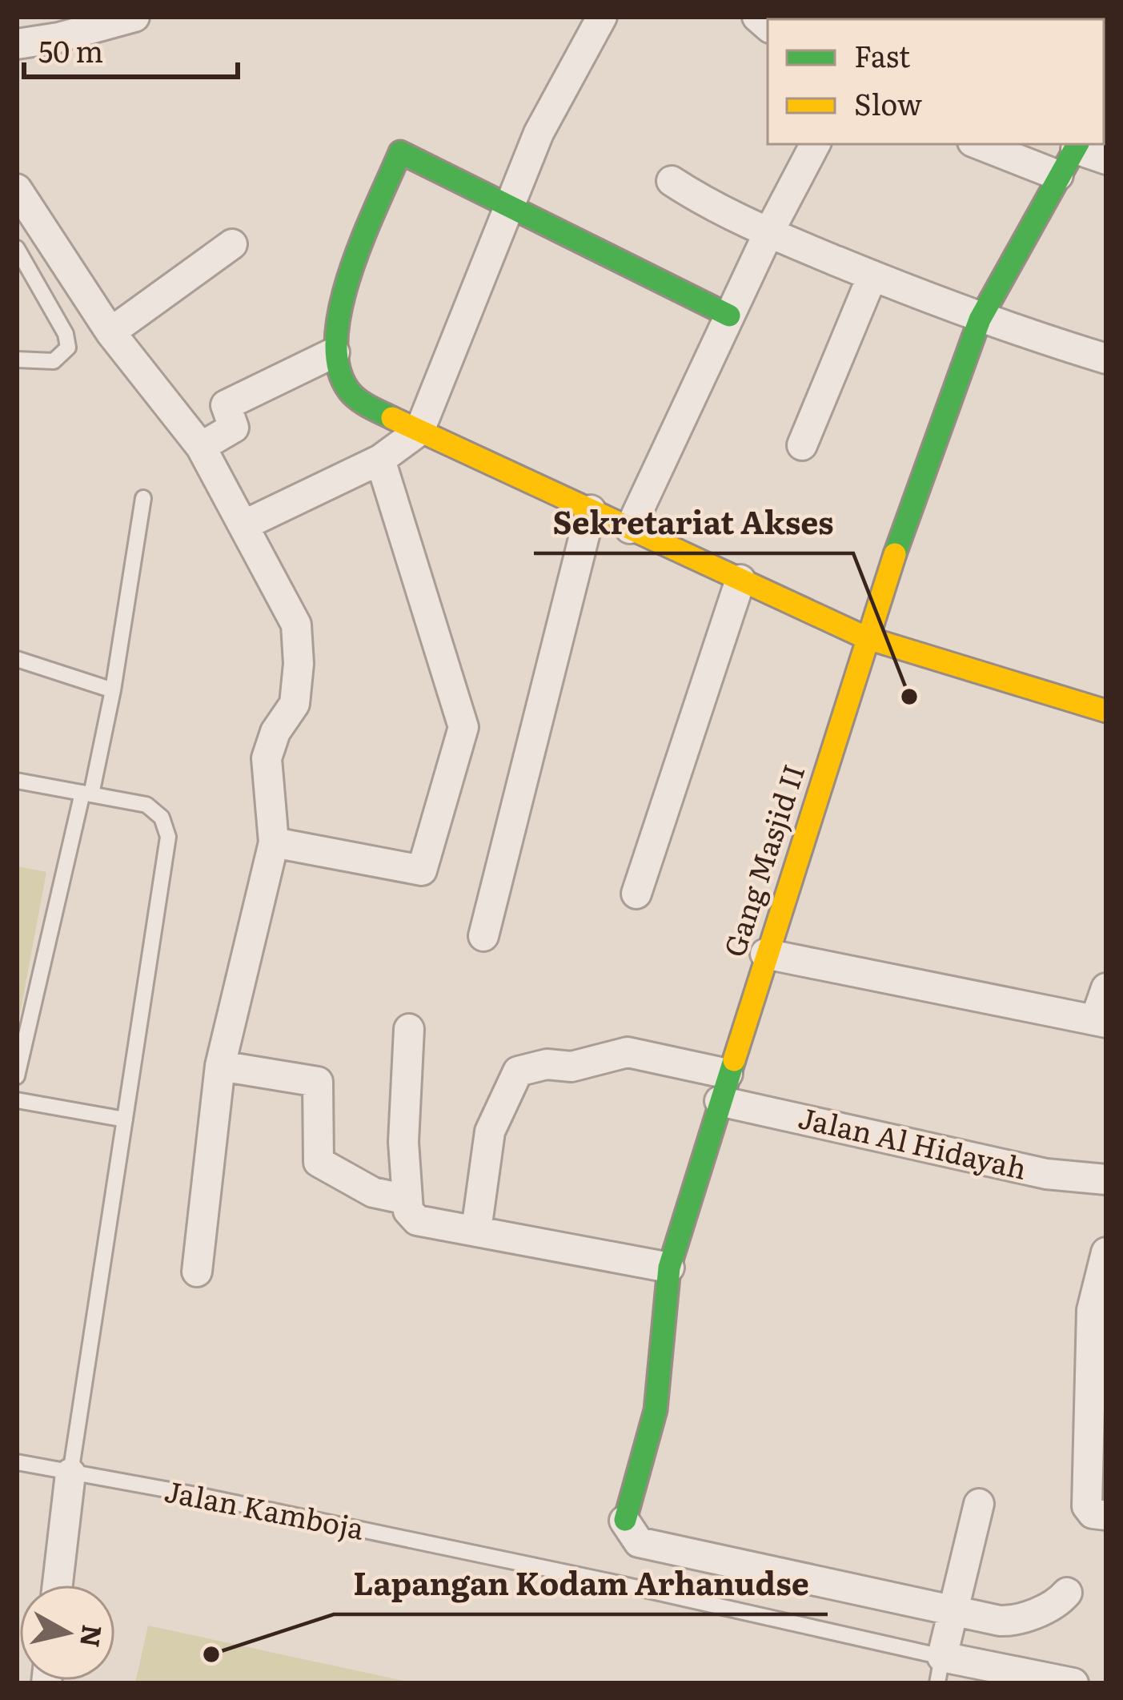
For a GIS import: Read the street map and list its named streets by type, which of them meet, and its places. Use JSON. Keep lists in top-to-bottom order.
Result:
{
  "streets": {
    "street": ["Gang Masjid II", "Jalan Al Hidayah", "Jalan Kamboja"]
  },
  "crossings": [
    ["Gang Masjid II", "Jalan Al Hidayah"]
  ],
  "places": ["Sekretariat Akses", "Lapangan Kodam Arhanudse"],
  "legend": ["Fast", "Slow"],
  "scale_bar": "50 m",
  "north": "right"
}
